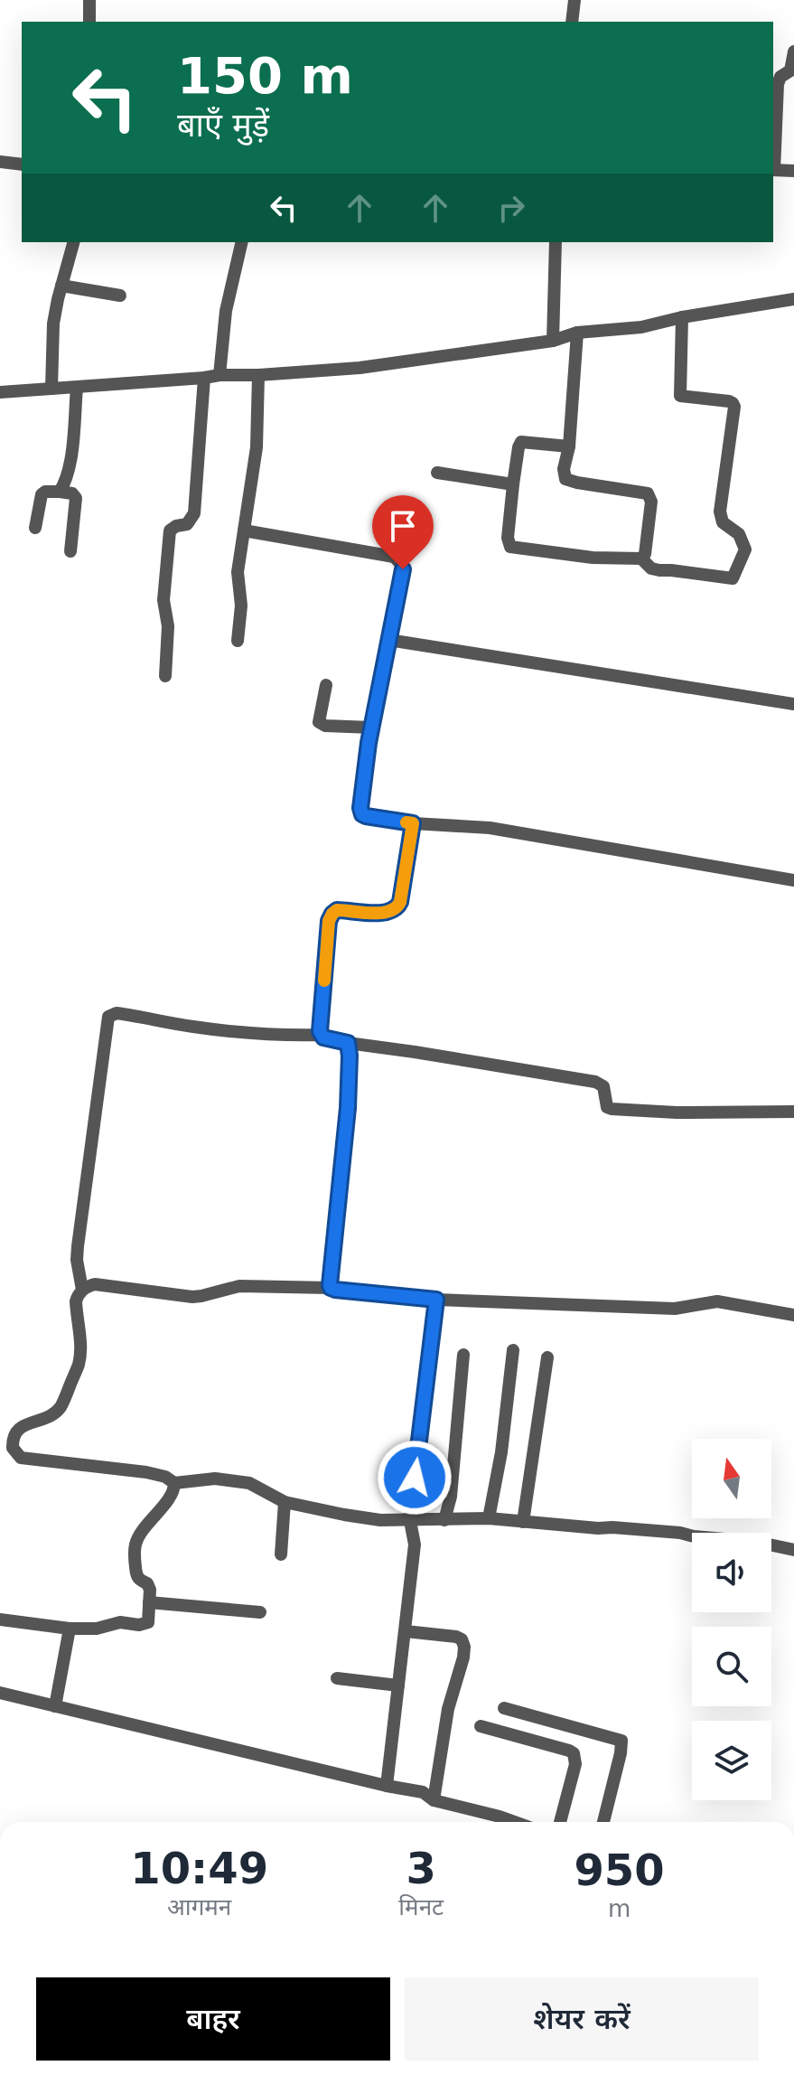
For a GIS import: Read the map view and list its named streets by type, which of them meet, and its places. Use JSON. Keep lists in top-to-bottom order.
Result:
{
  "north": "top",
  "page": {
    "turn": ["150 m", "बाएँ मुड़ें"],
    "eta": [
      "10:49",
      "आगमन",
      "3",
      "मिनट",
      "950",
      "m"
    ],
    "buttons": ["बाहर", "शेयर करें"]
  }
}
